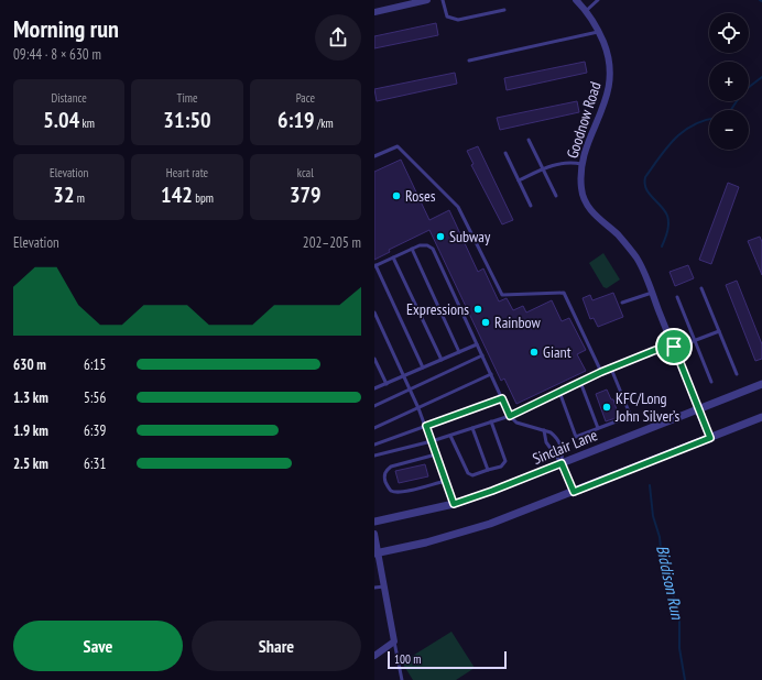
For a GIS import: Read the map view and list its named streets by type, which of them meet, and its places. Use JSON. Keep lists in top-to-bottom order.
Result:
{
  "streets": {
    "street": ["Goodnow Road", "Sinclair Lane"]
  },
  "crossings": [
    ["Goodnow Road", "Sinclair Lane"]
  ],
  "water": ["Biddison Run"],
  "places": [
    "Roses",
    "Subway",
    "Expressions",
    "Rainbow",
    "Giant",
    "KFC/Long John Silver’s"
  ],
  "scale_bar": "100 m",
  "page": {
    "heading": ["Morning run", "09:44 · 8 × 630 m"],
    "map_buttons": ["+", "−"],
    "stats": [
      ["Distance", "5.04 km"],
      ["Time", "31:50"],
      ["Pace", "6:19 /km"],
      ["Elevation", "32 m"],
      ["Heart rate", "142 bpm"],
      ["kcal", "379"]
    ],
    "chart": ["Elevation", "202–205 m"],
    "list": [
      {
        "name": "630 m",
        "note": "6:15"
      },
      {
        "name": "1.3 km",
        "note": "5:56"
      },
      {
        "name": "1.9 km",
        "note": "6:39"
      },
      {
        "name": "2.5 km",
        "note": "6:31"
      }
    ],
    "buttons": ["Save", "Share"],
    "scale": "100 m"
  }
}
